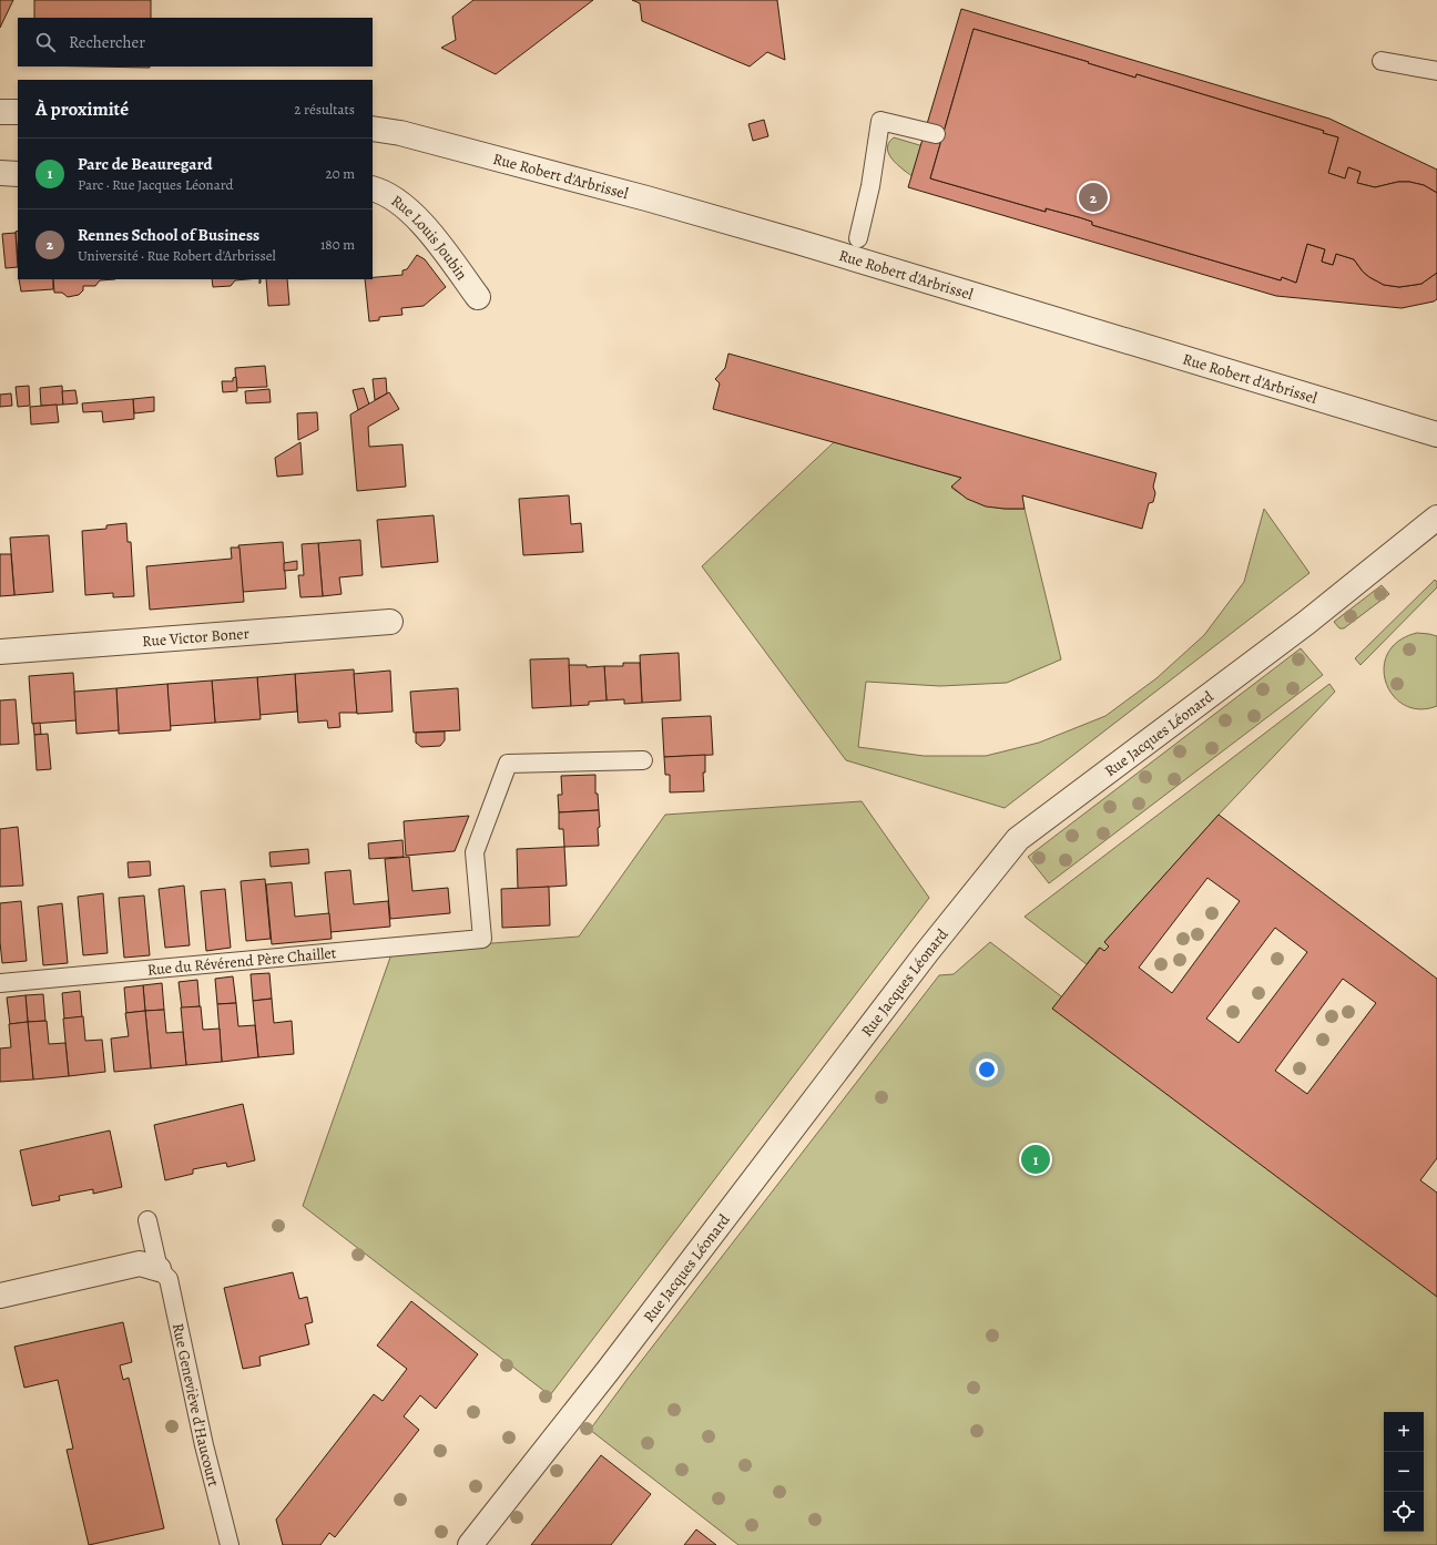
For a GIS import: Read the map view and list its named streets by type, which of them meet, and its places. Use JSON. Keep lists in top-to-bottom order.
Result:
{
  "streets": {
    "street": [
      "Rue Robert d'Arbrissel",
      "Rue Louis Joubin",
      "Rue Victor Boner",
      "Rue Jacques Léonard"
    ],
    "lane": ["Rue du Révérend Père Chaillet", "Rue Geneviève d'Haucourt"]
  },
  "page": {
    "search": "Rechercher",
    "heading": ["À proximité", "2 résultats"],
    "list": [
      {
        "mark": "1",
        "name": "Parc de Beauregard",
        "note": "Parc · Rue Jacques Léonard",
        "value": "20 m"
      },
      {
        "mark": "2",
        "name": "Rennes School of Business",
        "note": "Université · Rue Robert d'Arbrissel",
        "value": "180 m"
      }
    ],
    "pins": ["2", "1"],
    "map_buttons": ["+", "−"]
  }
}
